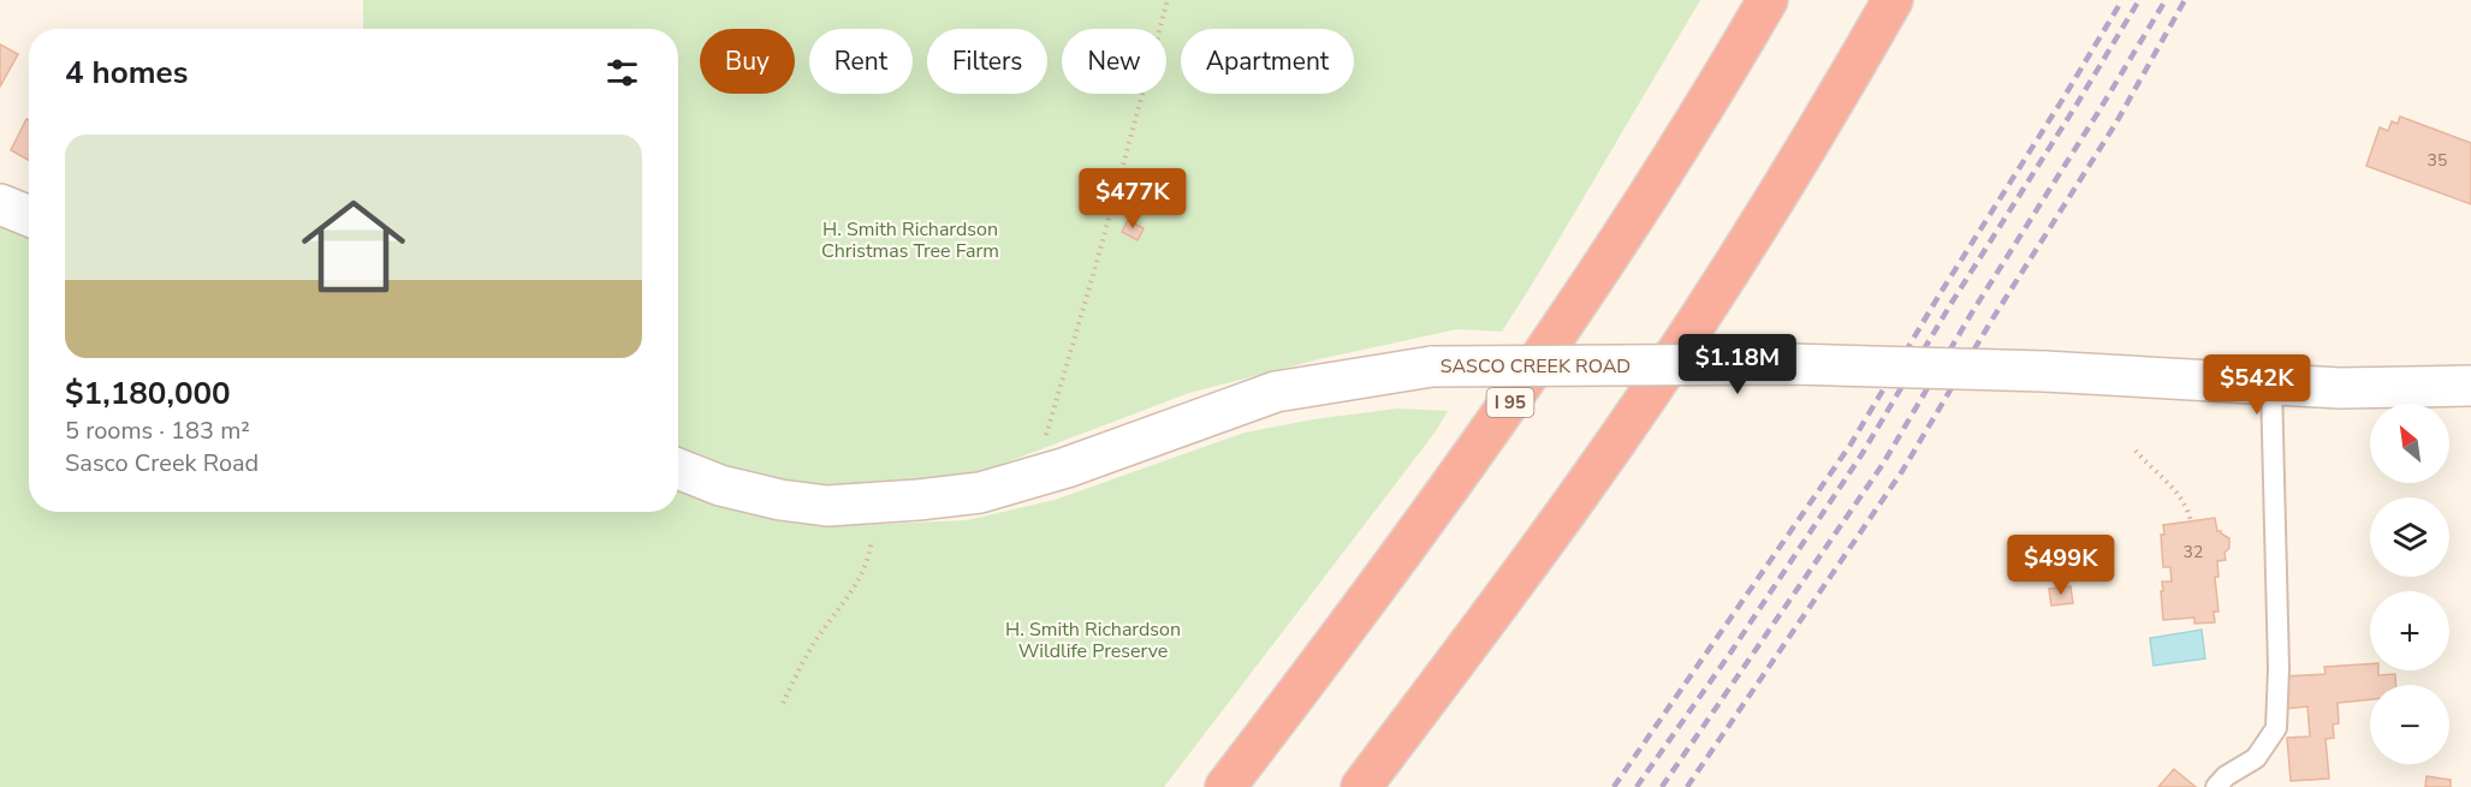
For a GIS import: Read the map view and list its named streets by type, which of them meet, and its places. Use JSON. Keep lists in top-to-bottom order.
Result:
{
  "streets": {
    "highway": ["I 95"],
    "street": ["SASCO CREEK ROAD"]
  },
  "parks": ["H. Smith Richardson Christmas Tree Farm", "H. Smith Richardson Wildlife Preserve"],
  "house_numbers": ["35", "32"],
  "north": "top left",
  "page": {
    "chip": [
      "Buy",
      "Rent",
      "Filters",
      "New",
      "Apartment"
    ],
    "heading": "4 homes",
    "list": [
      {
        "name": "$1,180,000",
        "note": "5 rooms · 183 m² · Sasco Creek Road"
      }
    ],
    "price": [
      "$477K",
      "$1.18M",
      "$542K",
      "$499K"
    ],
    "map_buttons": ["+", "−"]
  }
}
